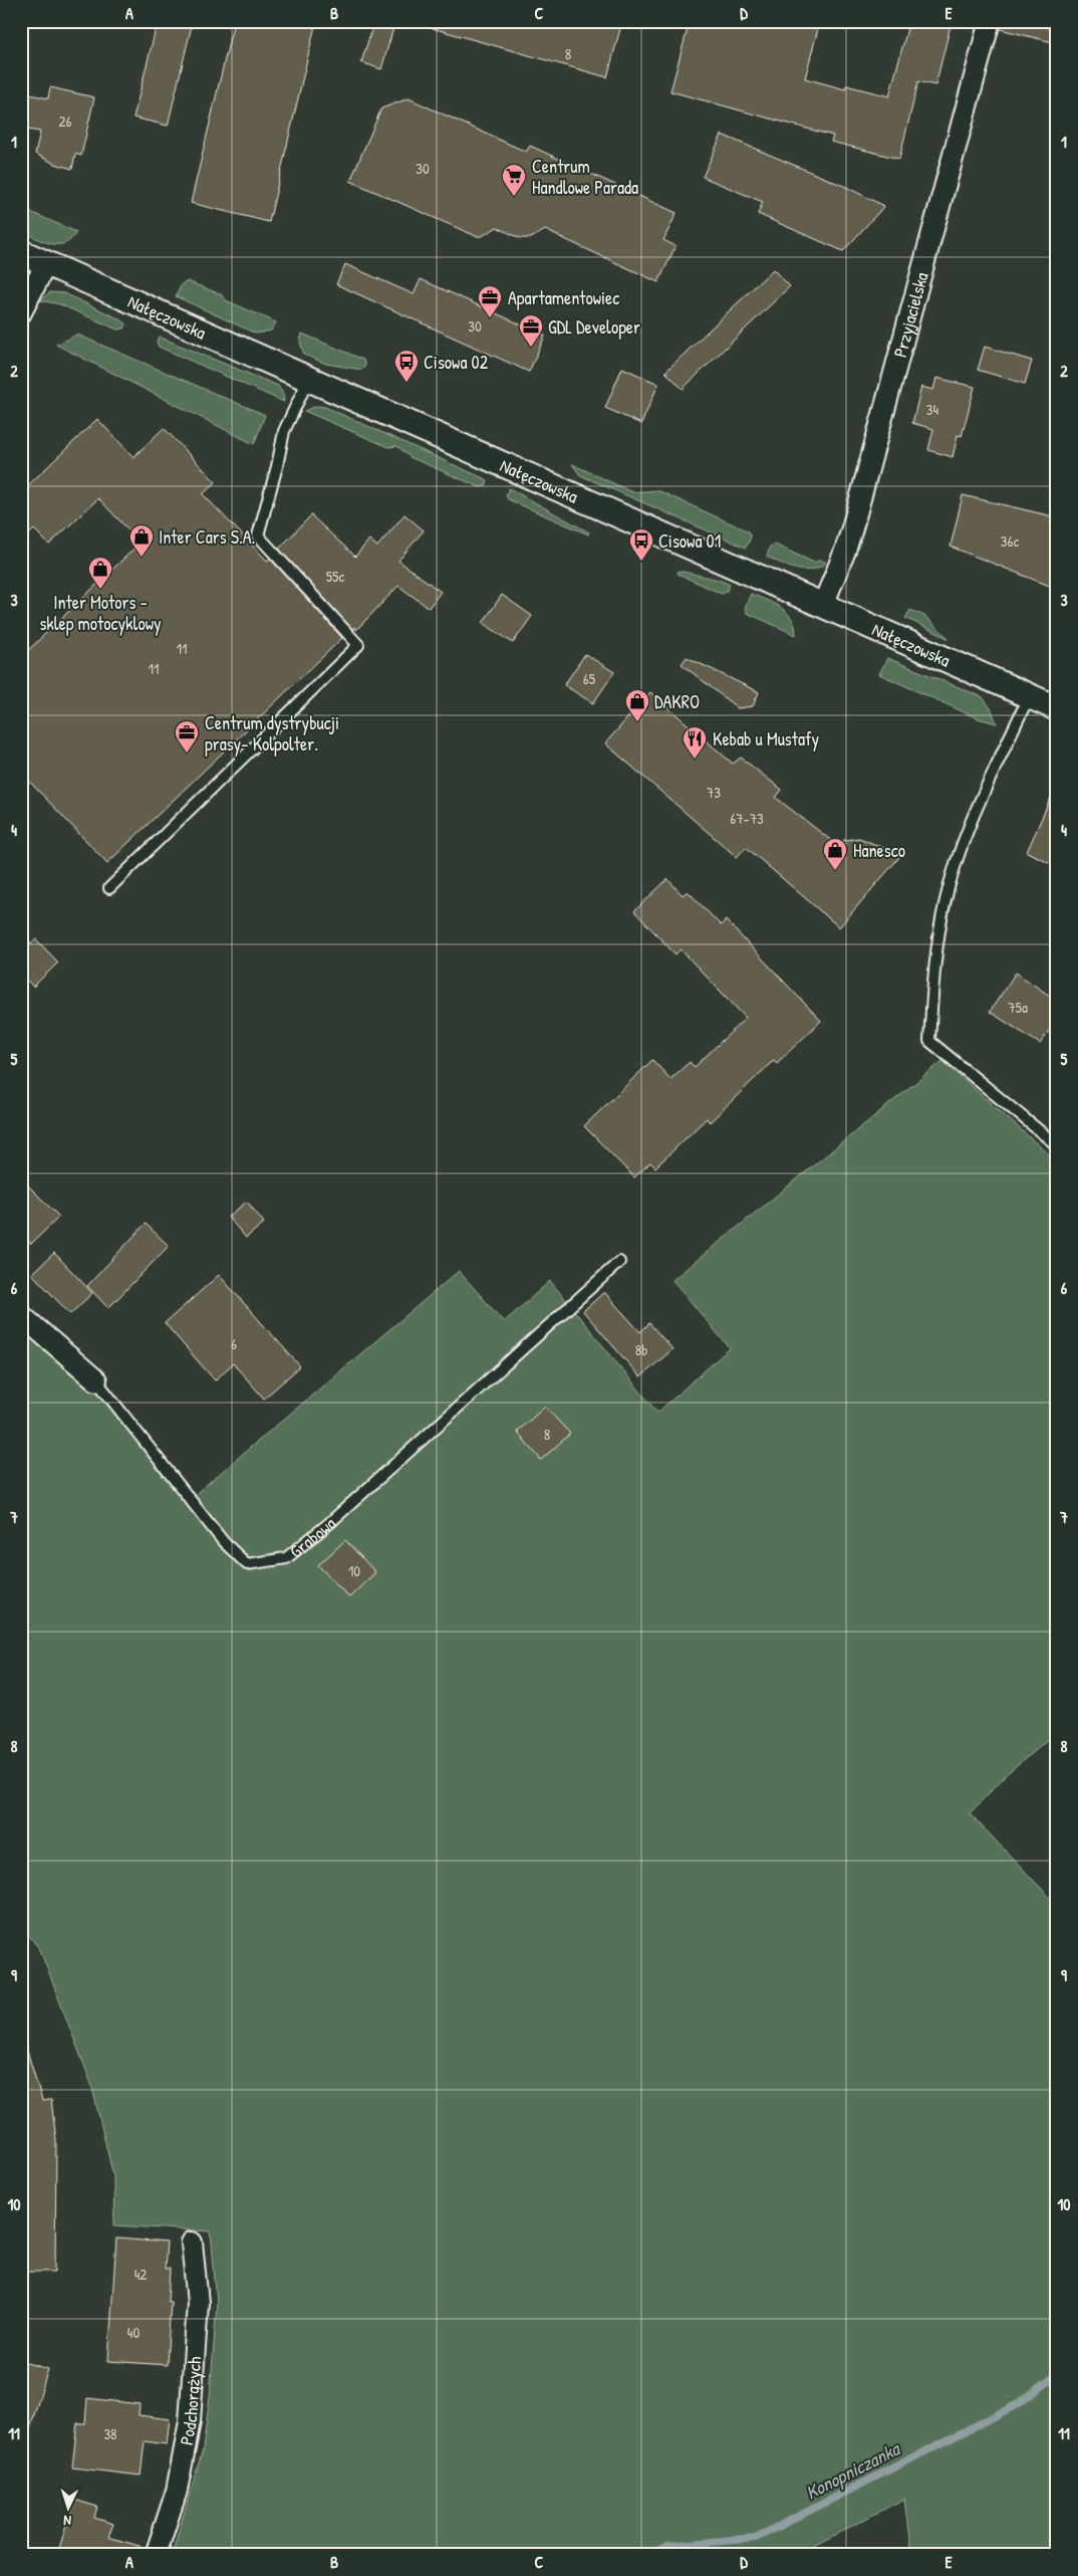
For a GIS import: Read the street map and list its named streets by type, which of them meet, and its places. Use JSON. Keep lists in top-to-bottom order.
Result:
{
  "streets": {
    "street": [
      "Przyjacielska",
      "Nałęczowska",
      "Grabowa",
      "Podchorążych"
    ]
  },
  "crossings": [
    ["Przyjacielska", "Nałęczowska"]
  ],
  "water": ["Konopniczanka"],
  "places": {
    "supermarket": ["Centrum Handlowe Parada"],
    "office": ["Apartamentowiec", "GDL Developer", "Centrum dystrybucji prasy- Kolpolter."],
    "bus stop": ["Cisowa 02", "Cisowa 01"],
    "shop": [
      "Inter Cars S.A.",
      "Inter Motors - sklep motocyklowy",
      "DAKRO",
      "Hanesco"
    ],
    "restaurant": ["Kebab u Mustafy"]
  },
  "house_numbers": [
    "8",
    "26",
    "30",
    "30",
    "34",
    "36c",
    "55c",
    "11",
    "11",
    "65",
    "73",
    "67-73",
    "75a",
    "6",
    "8b",
    "8",
    "10",
    "42",
    "40",
    "38"
  ],
  "north": "bottom",
  "grid": {
    "columns": [
      "A",
      "B",
      "C",
      "D",
      "E"
    ],
    "rows": [
      "1",
      "2",
      "3",
      "4",
      "5",
      "6",
      "7",
      "8",
      "9",
      "10",
      "11"
    ]
  }
}
